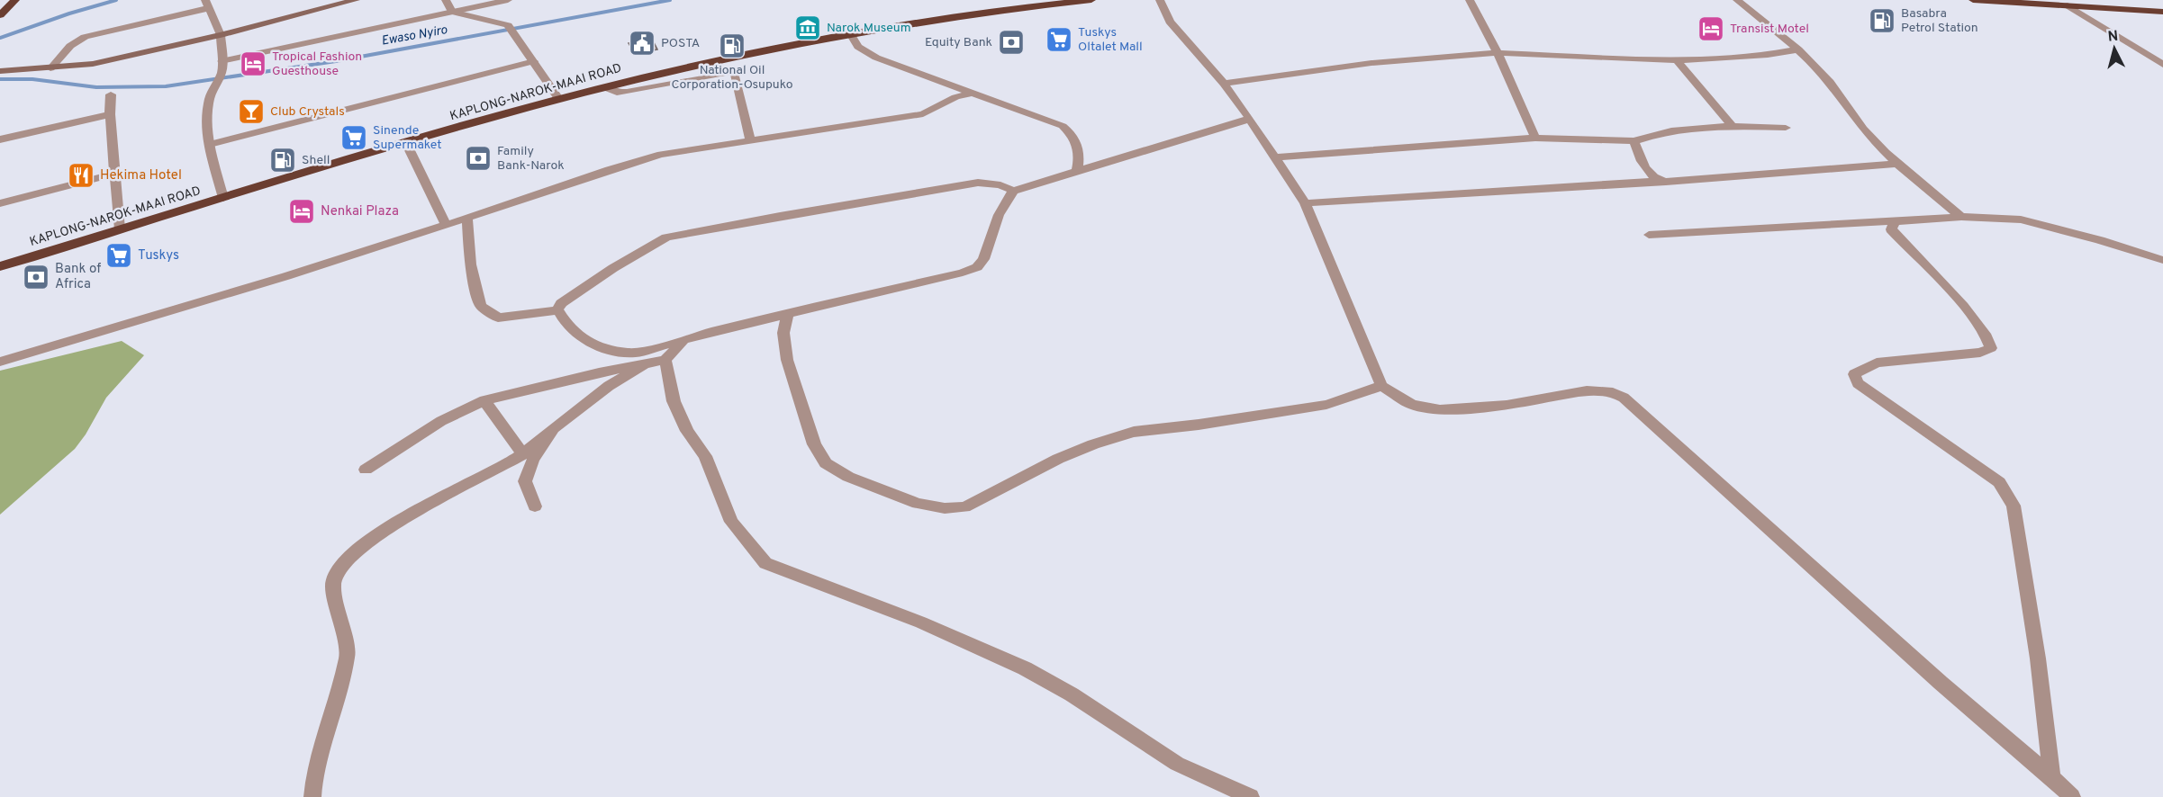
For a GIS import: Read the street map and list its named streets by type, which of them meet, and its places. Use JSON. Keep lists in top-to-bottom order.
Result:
{
  "streets": {
    "highway": ["KAPLONG-NAROK-MAAI ROAD"]
  },
  "water": ["Ewaso Nyiro"],
  "places": {
    "fuel station": ["Basabra Petrol Station", "National Oil Corporation-Osupuko", "Shell"],
    "museum": ["Narok Museum"],
    "hotel": ["Transist Motel", "Tropical Fashion Guesthouse", "Nenkai Plaza"],
    "supermarket": ["Tuskys Oltalet Mall", "Sinende Supermaket", "Tuskys"],
    "bank": ["Equity Bank", "Family Bank-Narok", "Bank of Africa"],
    "public building": ["POSTA"],
    "bar": ["Club Crystals"],
    "restaurant": ["Hekima Hotel"]
  },
  "north": "top"
}
